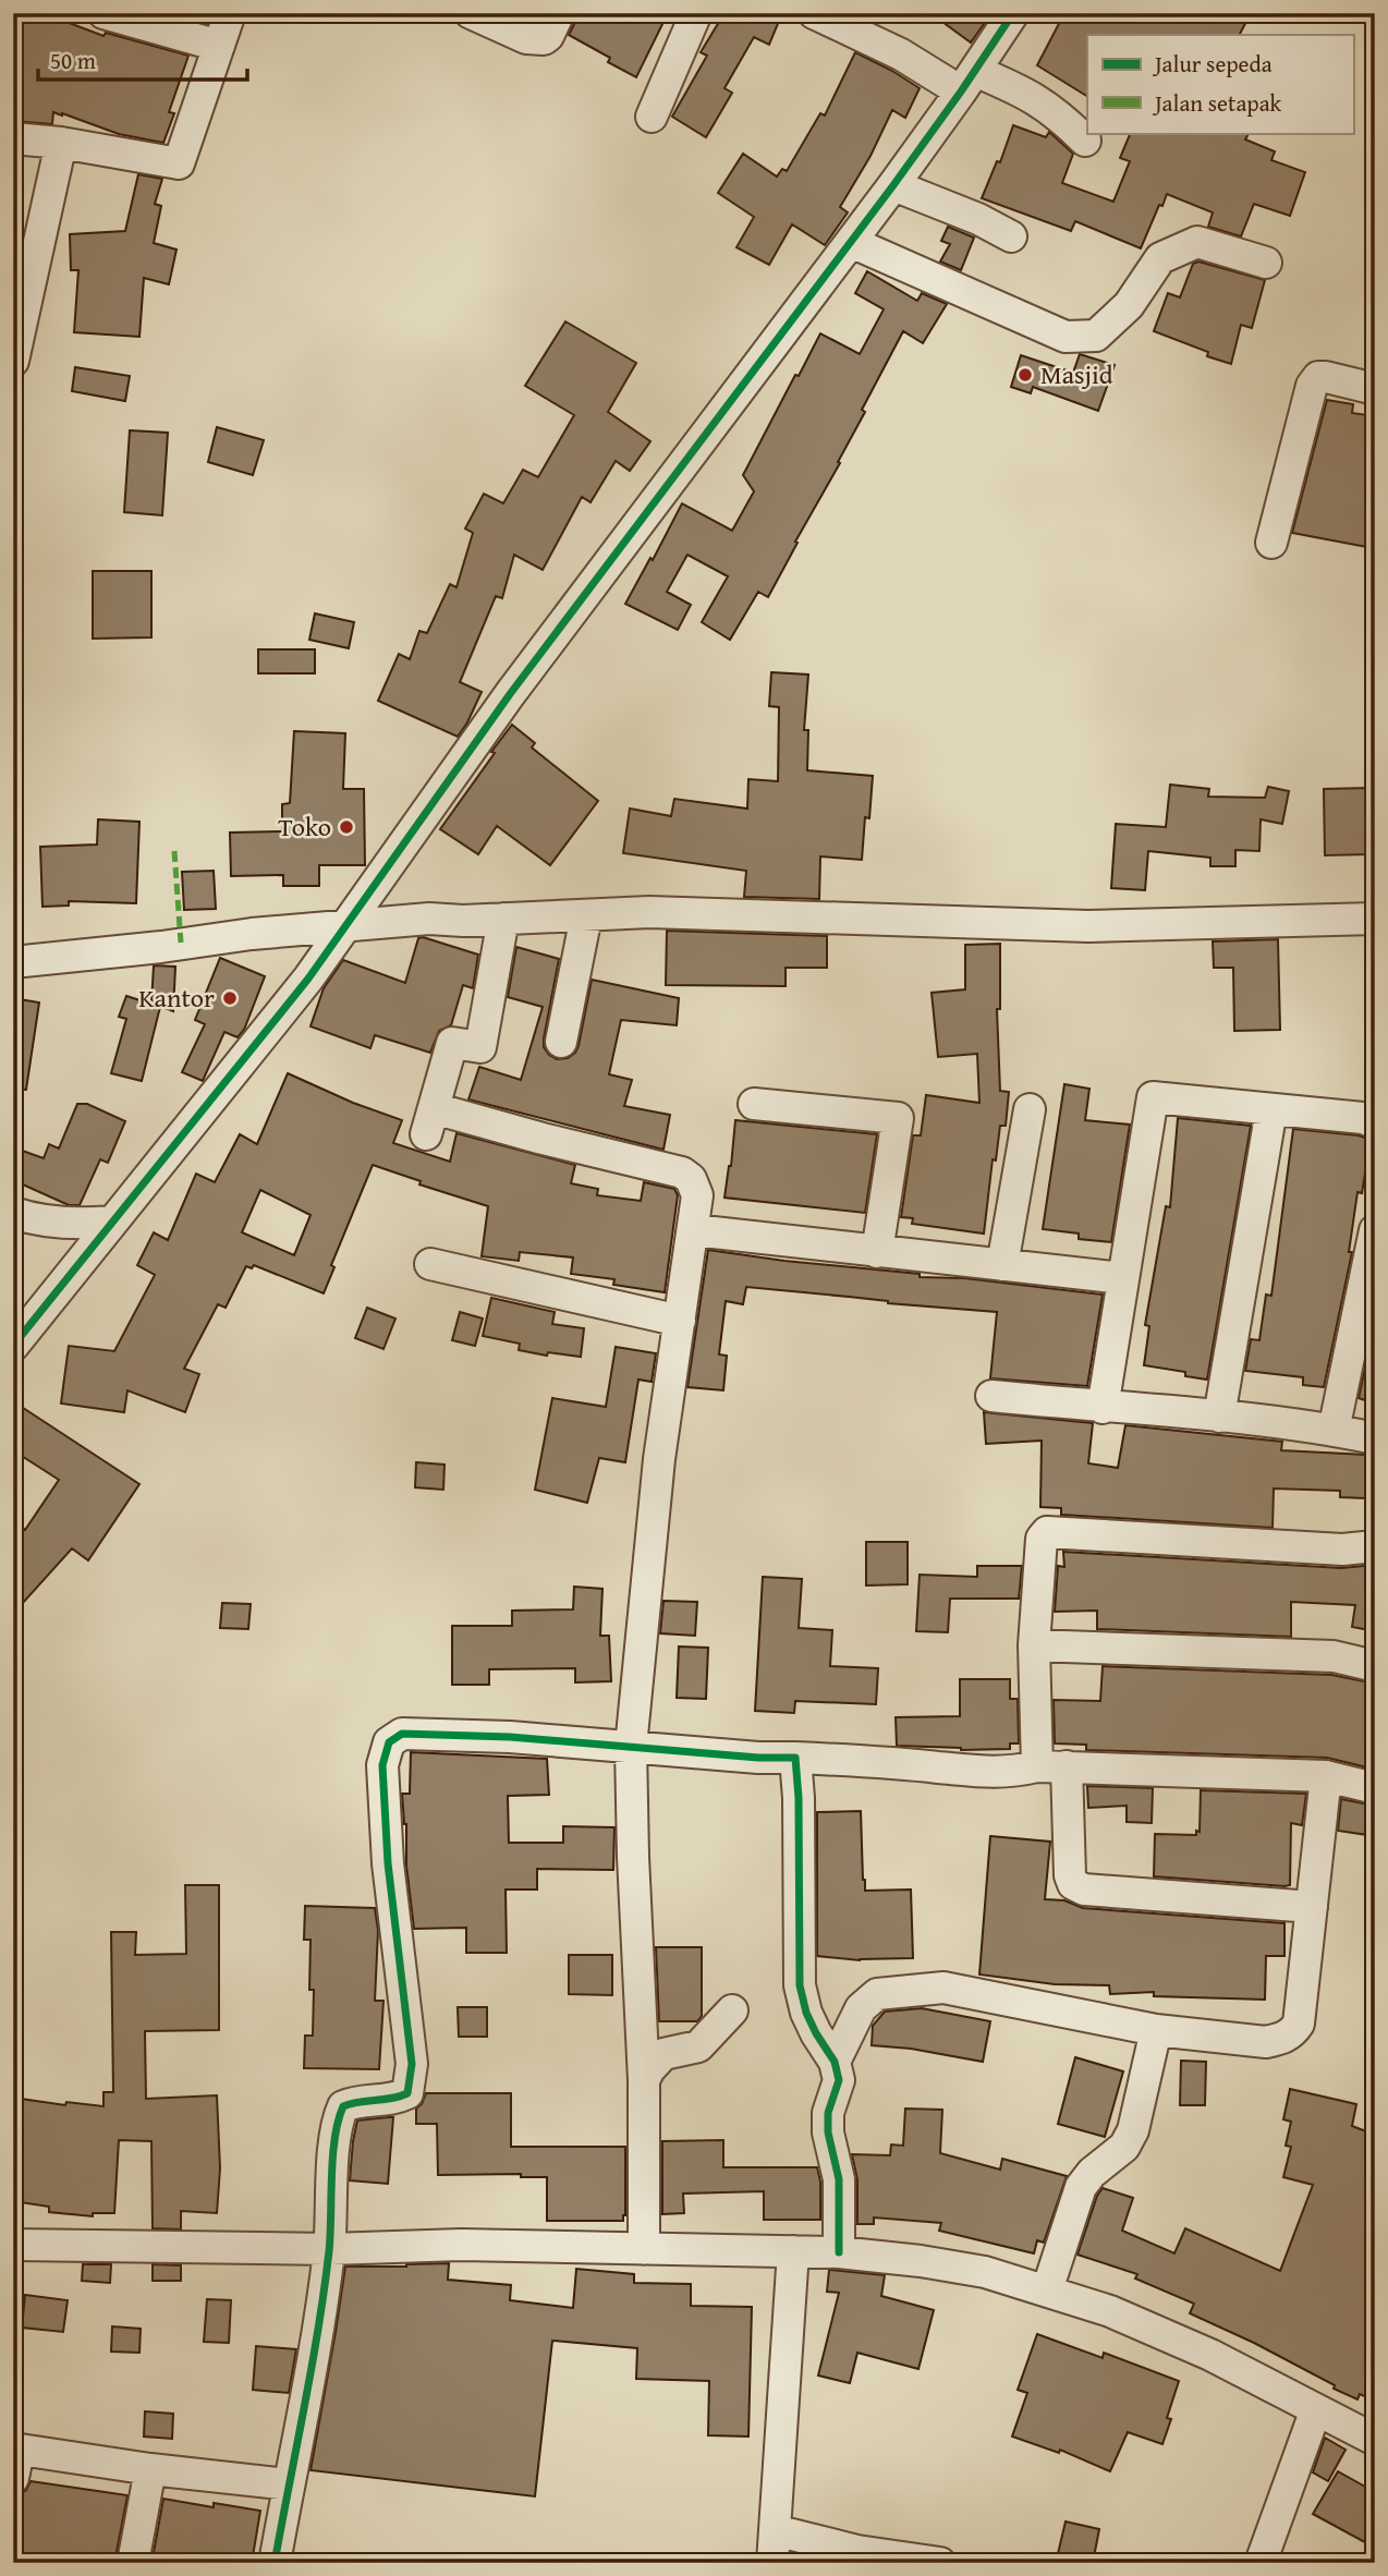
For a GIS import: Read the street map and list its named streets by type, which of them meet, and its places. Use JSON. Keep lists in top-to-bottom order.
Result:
{
  "places": ["Masjid", "Toko", "Kantor"],
  "legend": ["Jalur sepeda", "Jalan setapak"],
  "scale_bar": "50 m"
}
